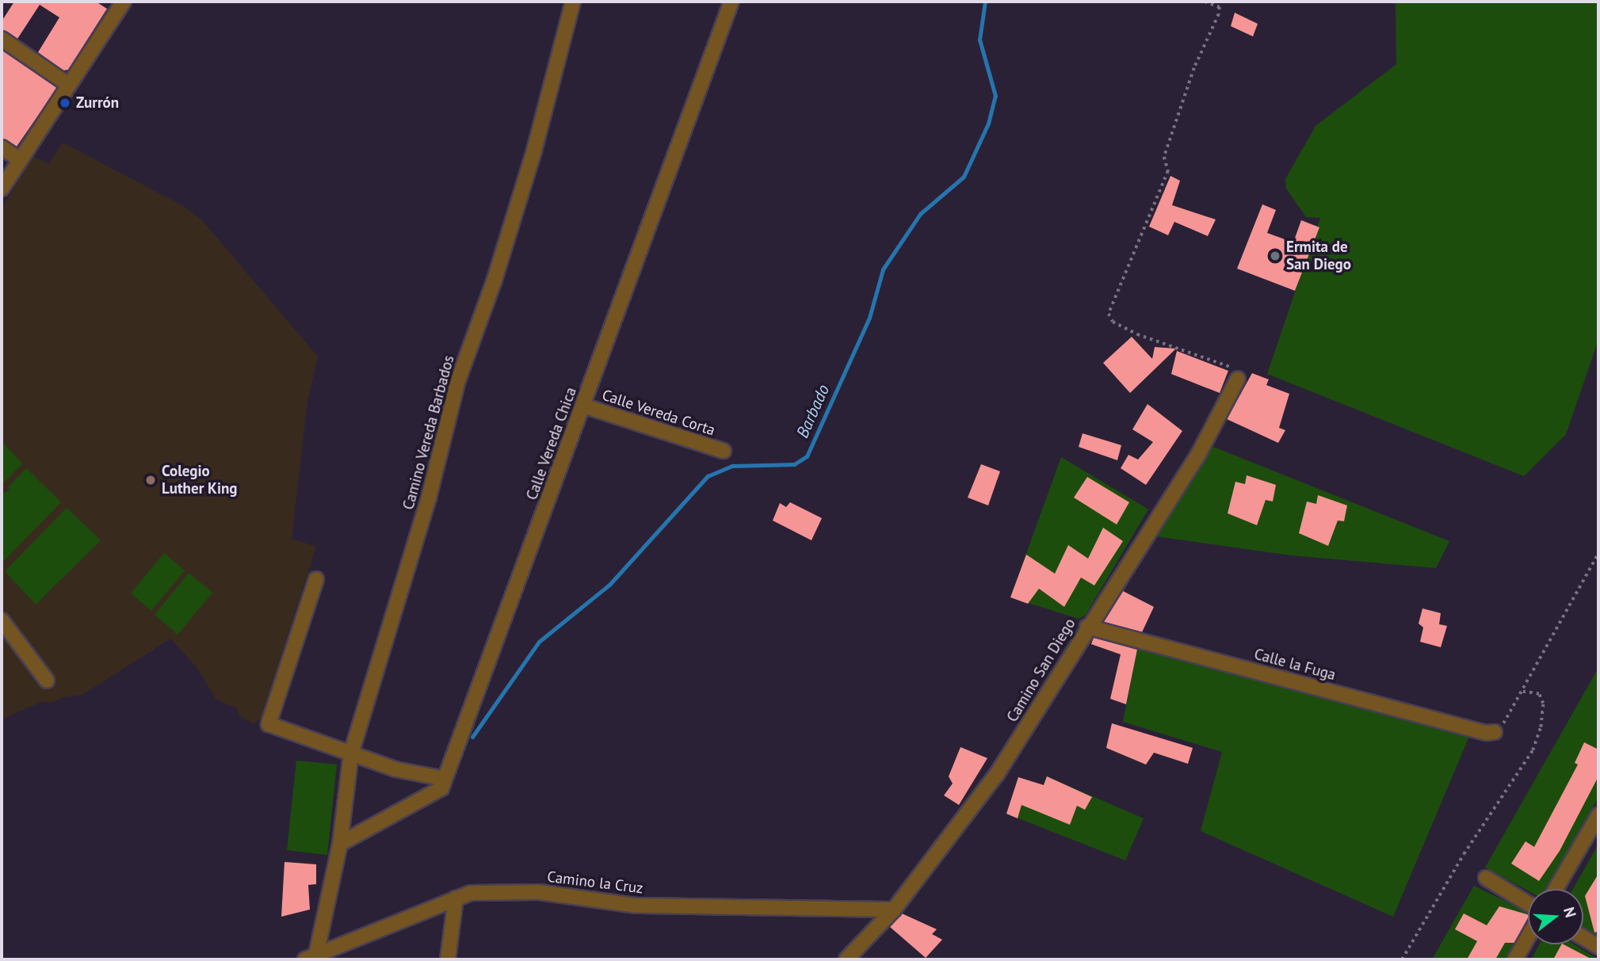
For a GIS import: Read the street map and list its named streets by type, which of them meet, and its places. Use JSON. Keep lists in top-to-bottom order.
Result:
{
  "streets": {
    "street": [
      "Calle Vereda Corta",
      "Camino Vereda Barbados",
      "Calle Vereda Chica",
      "Calle la Fuga",
      "Camino San Diego",
      "Camino la Cruz"
    ]
  },
  "crossings": [
    ["Calle Vereda Corta", "Calle Vereda Chica"],
    ["Camino Vereda Barbados", "Calle Vereda Chica"],
    ["Camino Vereda Barbados", "Camino la Cruz"],
    ["Calle la Fuga", "Camino San Diego"],
    ["Camino San Diego", "Camino la Cruz"]
  ],
  "water": ["Barbado"],
  "places": ["Zurrón", "Ermita de San Diego", "Colegio Luther King"],
  "north": "right"
}
